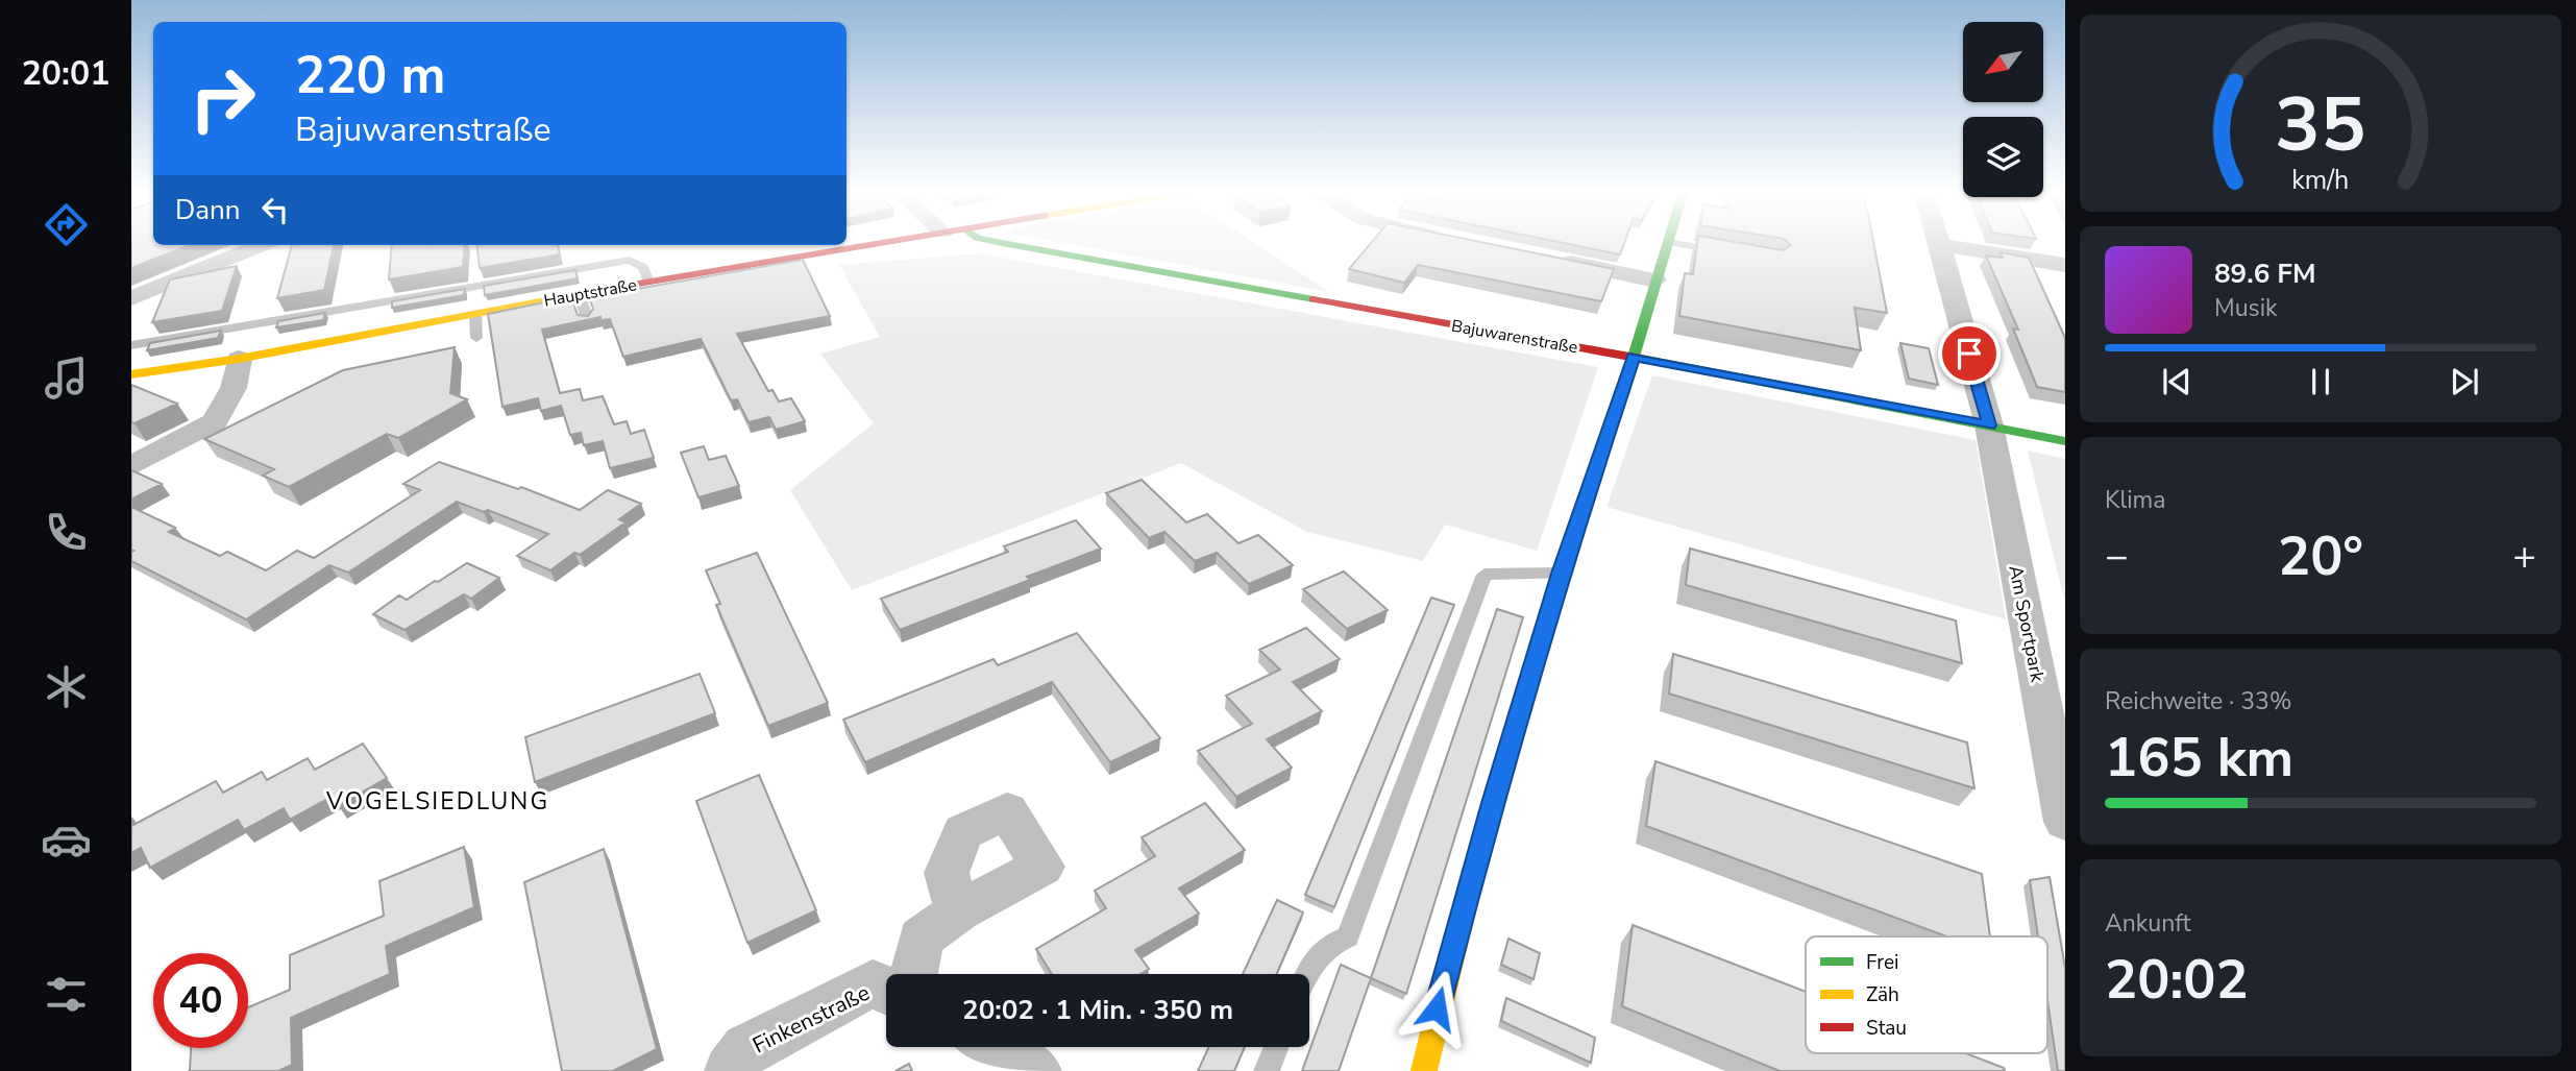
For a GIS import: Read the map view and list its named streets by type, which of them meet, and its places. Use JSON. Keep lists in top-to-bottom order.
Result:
{
  "streets": {
    "street": [
      "Hauptstraße",
      "Bajuwarenstraße",
      "Am Sportpark",
      "Finkenstraße"
    ]
  },
  "crossings": [
    ["Bajuwarenstraße", "Am Sportpark"]
  ],
  "districts": ["VOGELSIEDLUNG"],
  "legend": ["Frei", "Zäh", "Stau"],
  "north": "bottom left",
  "page": {
    "tabs": "20:01",
    "turn": ["220 m", "Bajuwarenstraße"],
    "then": "Dann",
    "song": ["89.6 FM", "Musik"],
    "tile": [
      "Klima",
      ["Reichweite · 33%", "165 km"],
      ["Ankunft", "20:02"]
    ],
    "heat": ["−", "20°", "+"],
    "limit": "40",
    "trip": "20:02 · 1 Min. · 350 m",
    "gauge": ["35", "km/h"]
  }
}
